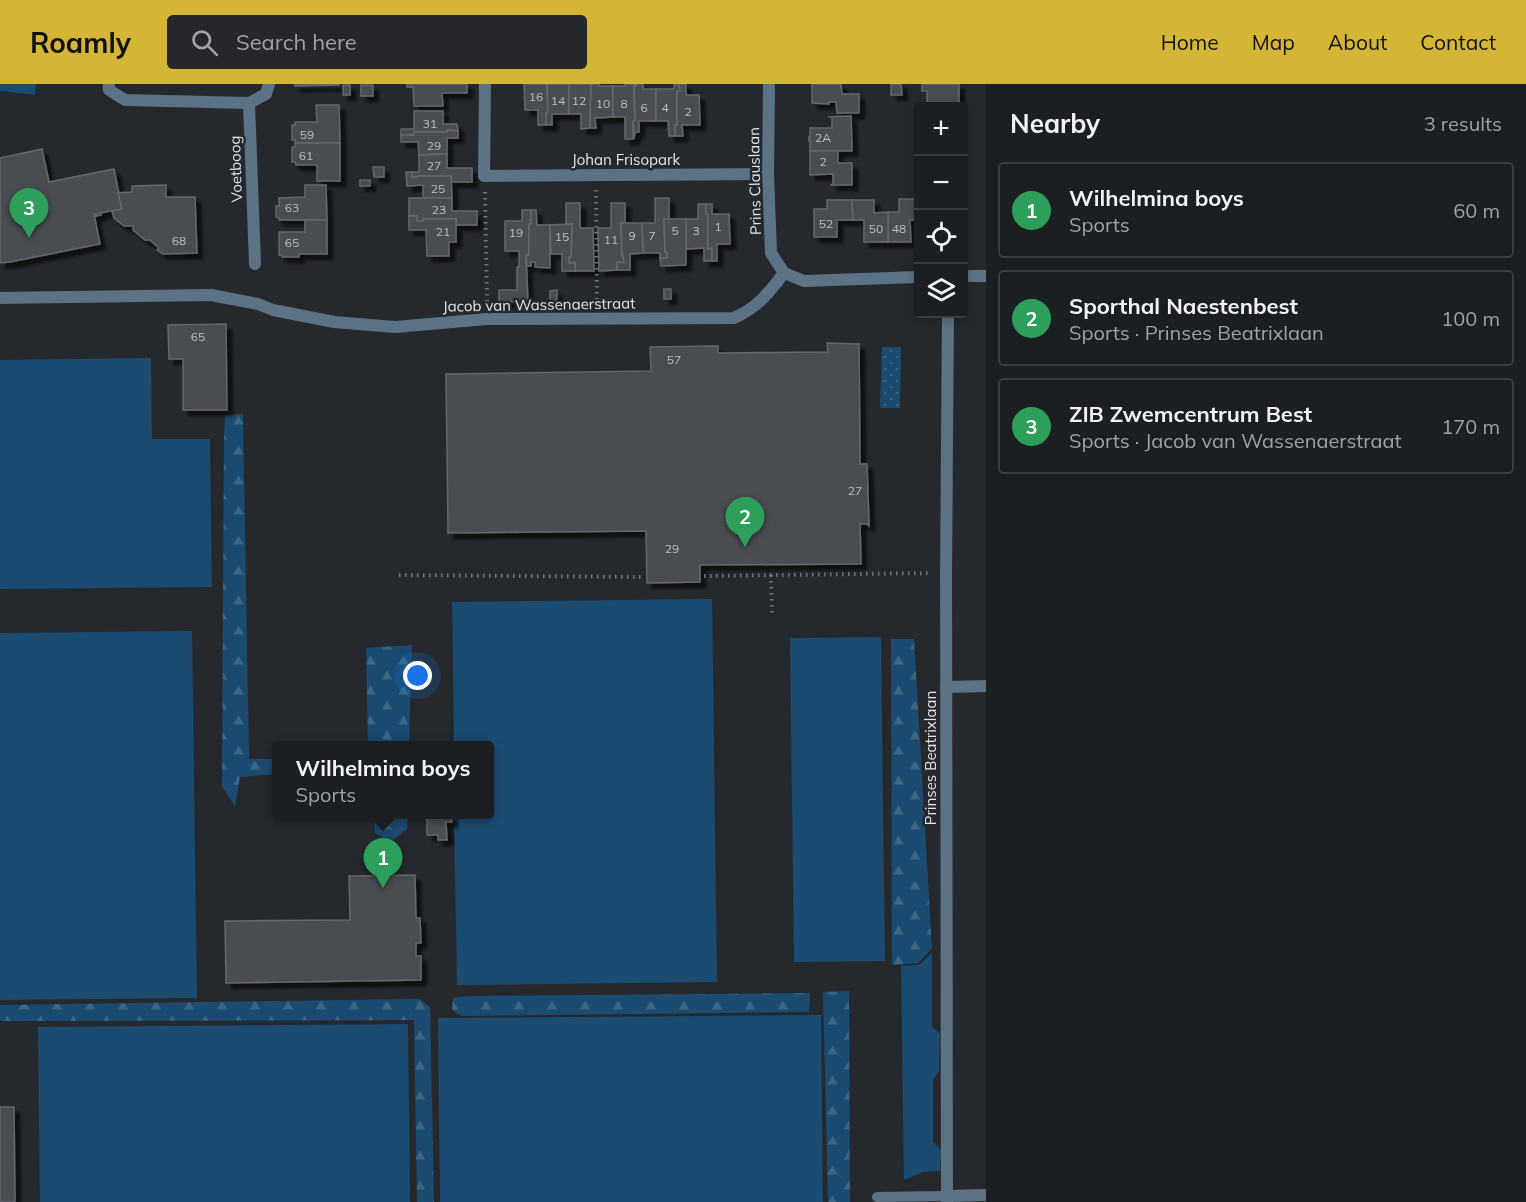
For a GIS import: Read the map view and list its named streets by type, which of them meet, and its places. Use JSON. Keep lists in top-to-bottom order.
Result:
{
  "streets": {
    "street": [
      "Johan Frisopark",
      "Voetboog",
      "Prins Clauslaan",
      "Jacob van Wassenaerstraat",
      "Prinses Beatrixlaan"
    ]
  },
  "crossings": [
    ["Johan Frisopark", "Prins Clauslaan"],
    ["Prins Clauslaan", "Jacob van Wassenaerstraat"]
  ],
  "house_numbers": [
    "16",
    "14",
    "12",
    "10",
    "8",
    "6",
    "4",
    "2",
    "31",
    "59",
    "2A",
    "29",
    "61",
    "2",
    "27",
    "25",
    "63",
    "23",
    "52",
    "1",
    "50",
    "48",
    "5",
    "3",
    "21",
    "19",
    "9",
    "7",
    "15",
    "11",
    "68",
    "65",
    "65",
    "57",
    "27",
    "29"
  ],
  "page": {
    "header": "Roamly",
    "search": "Search here",
    "nav": [
      "Home",
      "Map",
      "About",
      "Contact"
    ],
    "heading": ["Nearby", "3 results"],
    "map_buttons": ["+", "−"],
    "list": [
      {
        "mark": "1",
        "name": "Wilhelmina boys",
        "note": "Sports",
        "value": "60 m"
      },
      {
        "mark": "2",
        "name": "Sporthal Naestenbest",
        "note": "Sports · Prinses Beatrixlaan",
        "value": "100 m"
      },
      {
        "mark": "3",
        "name": "ZIB Zwemcentrum Best",
        "note": "Sports · Jacob van Wassenaerstraat",
        "value": "170 m"
      }
    ],
    "pins": ["3", "2", "1"],
    "popup": ["Wilhelmina boys", "Sports"]
  }
}
